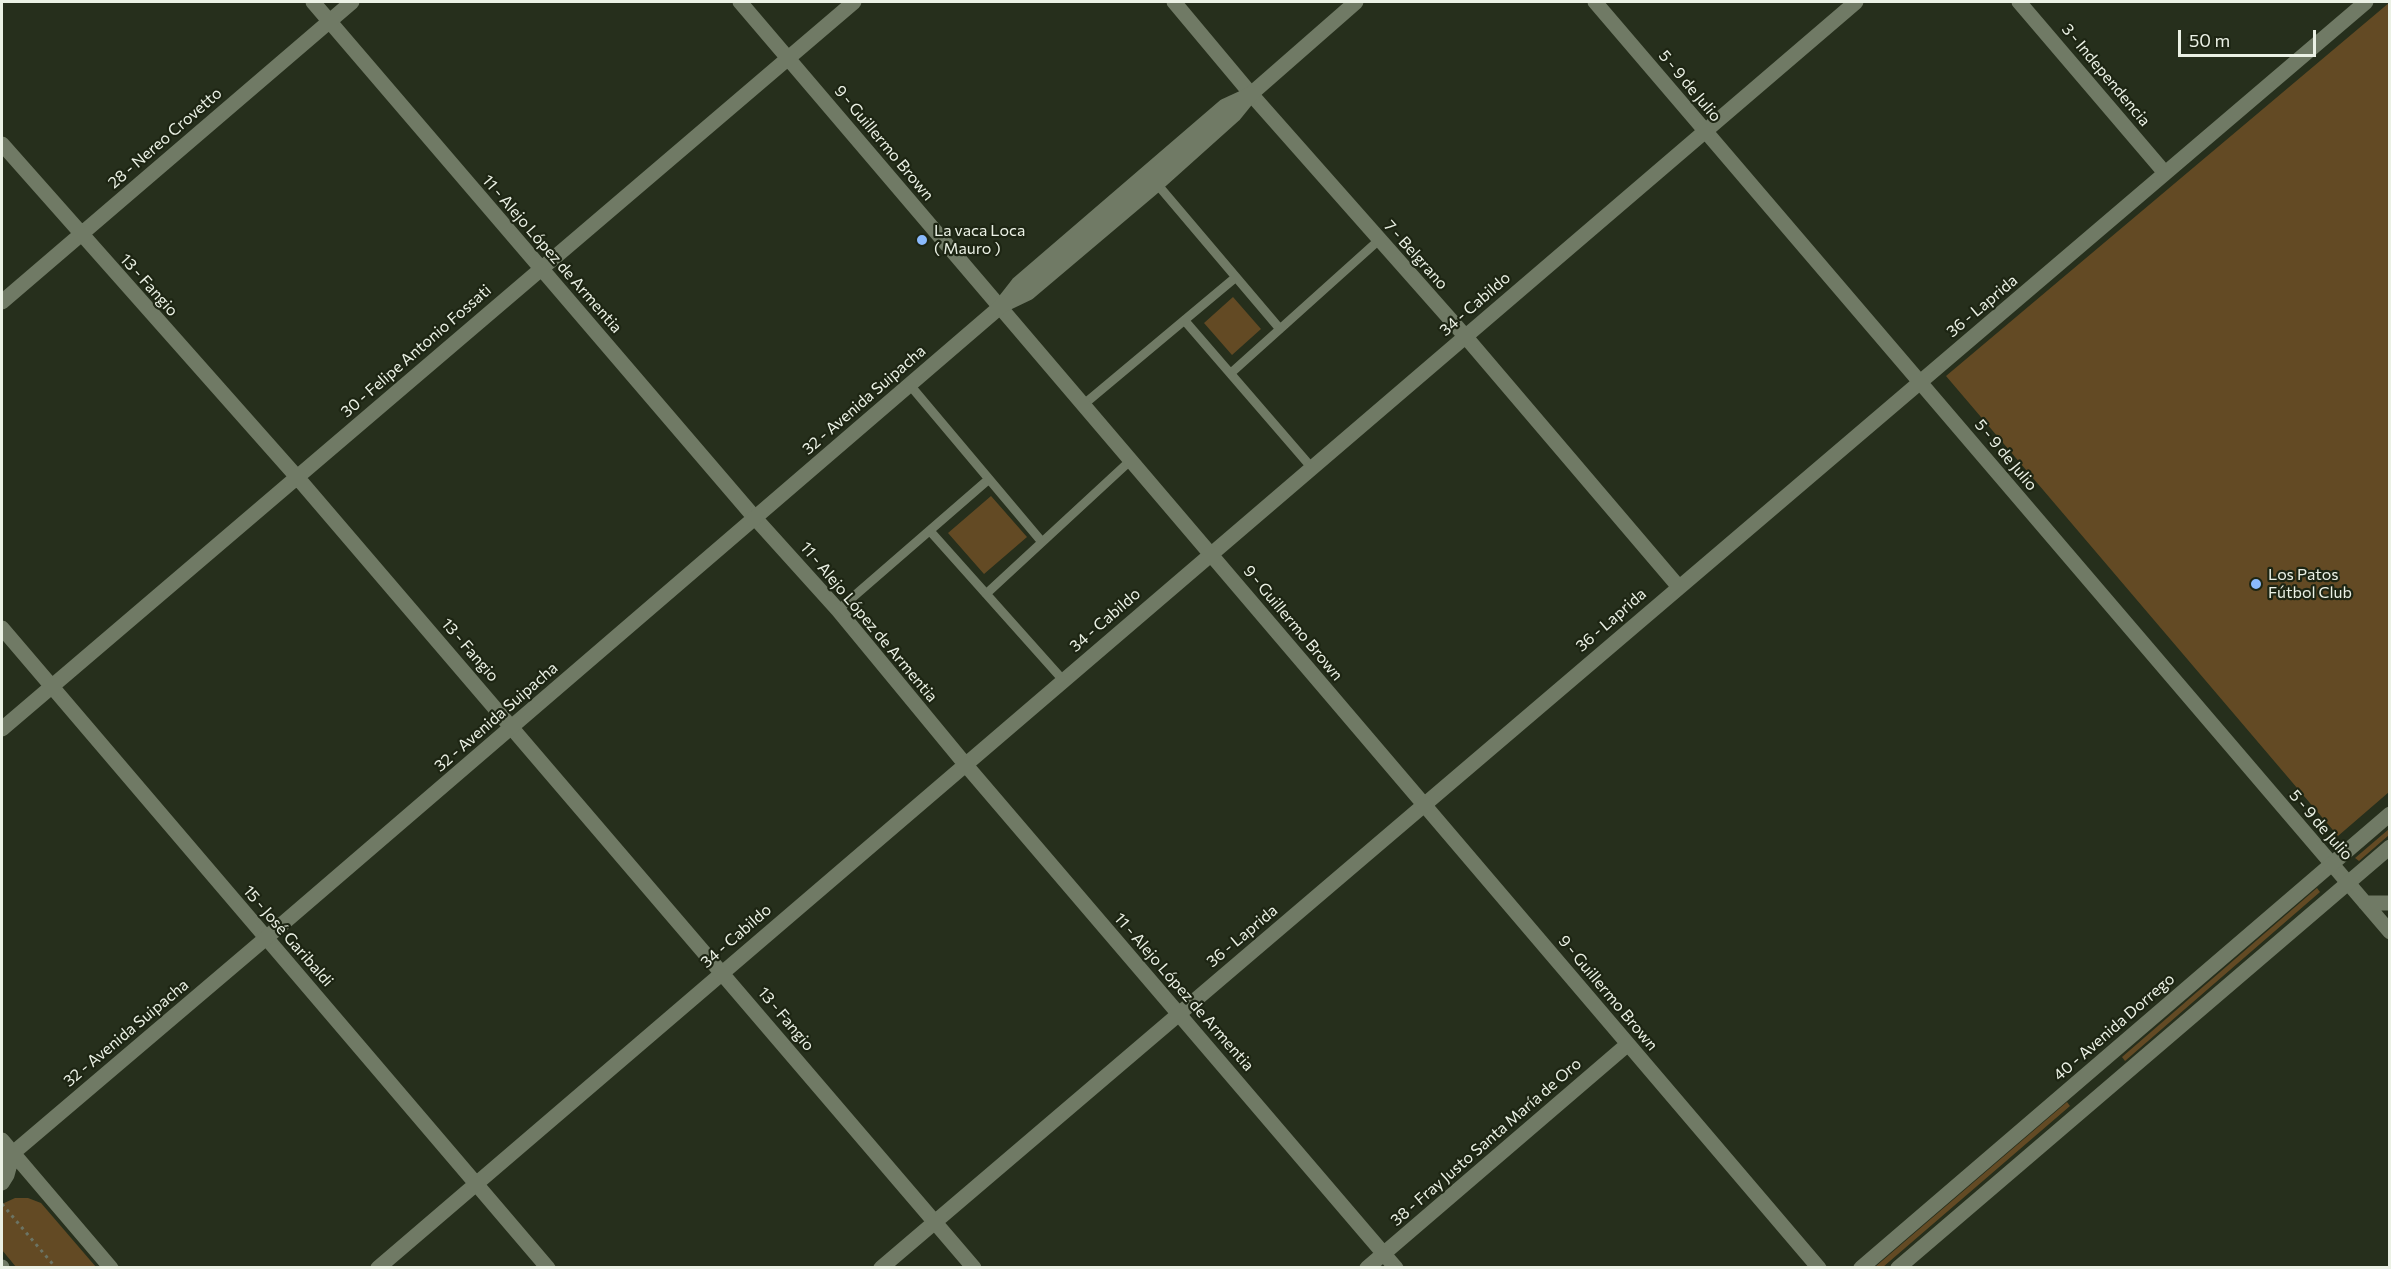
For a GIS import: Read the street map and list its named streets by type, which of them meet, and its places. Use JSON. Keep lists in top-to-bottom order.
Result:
{
  "streets": {
    "street": [
      "3 - Independencia",
      "5 - 9 de Julio",
      "28 - Nereo Crovetto",
      "9 - Guillermo Brown",
      "11 - Alejo López de Armentia",
      "7 - Belgrano",
      "13 - Fangio",
      "34 - Cabildo",
      "36 - Laprida",
      "30 - Felipe Antonio Fossati",
      "32 - Avenida Suipacha",
      "15 - José Garibaldi",
      "40 - Avenida Dorrego",
      "38 - Fray Justo Santa María de Oro"
    ]
  },
  "crossings": [
    ["3 - Independencia", "36 - Laprida"],
    ["5 - 9 de Julio", "34 - Cabildo"],
    ["5 - 9 de Julio", "36 - Laprida"],
    ["5 - 9 de Julio", "40 - Avenida Dorrego"],
    ["28 - Nereo Crovetto", "11 - Alejo López de Armentia"],
    ["28 - Nereo Crovetto", "13 - Fangio"],
    ["9 - Guillermo Brown", "34 - Cabildo"],
    ["9 - Guillermo Brown", "36 - Laprida"],
    ["9 - Guillermo Brown", "30 - Felipe Antonio Fossati"],
    ["9 - Guillermo Brown", "32 - Avenida Suipacha"],
    ["9 - Guillermo Brown", "38 - Fray Justo Santa María de Oro"],
    ["11 - Alejo López de Armentia", "34 - Cabildo"],
    ["11 - Alejo López de Armentia", "36 - Laprida"],
    ["11 - Alejo López de Armentia", "30 - Felipe Antonio Fossati"],
    ["11 - Alejo López de Armentia", "32 - Avenida Suipacha"],
    ["11 - Alejo López de Armentia", "38 - Fray Justo Santa María de Oro"],
    ["7 - Belgrano", "34 - Cabildo"],
    ["7 - Belgrano", "36 - Laprida"],
    ["7 - Belgrano", "32 - Avenida Suipacha"],
    ["13 - Fangio", "34 - Cabildo"],
    ["13 - Fangio", "36 - Laprida"],
    ["13 - Fangio", "30 - Felipe Antonio Fossati"],
    ["13 - Fangio", "32 - Avenida Suipacha"],
    ["34 - Cabildo", "15 - José Garibaldi"],
    ["30 - Felipe Antonio Fossati", "15 - José Garibaldi"],
    ["32 - Avenida Suipacha", "15 - José Garibaldi"]
  ],
  "places": ["La vaca Loca ( Mauro )", "Los Patos Fútbol Club"],
  "scale_bar": "50 m"
}
